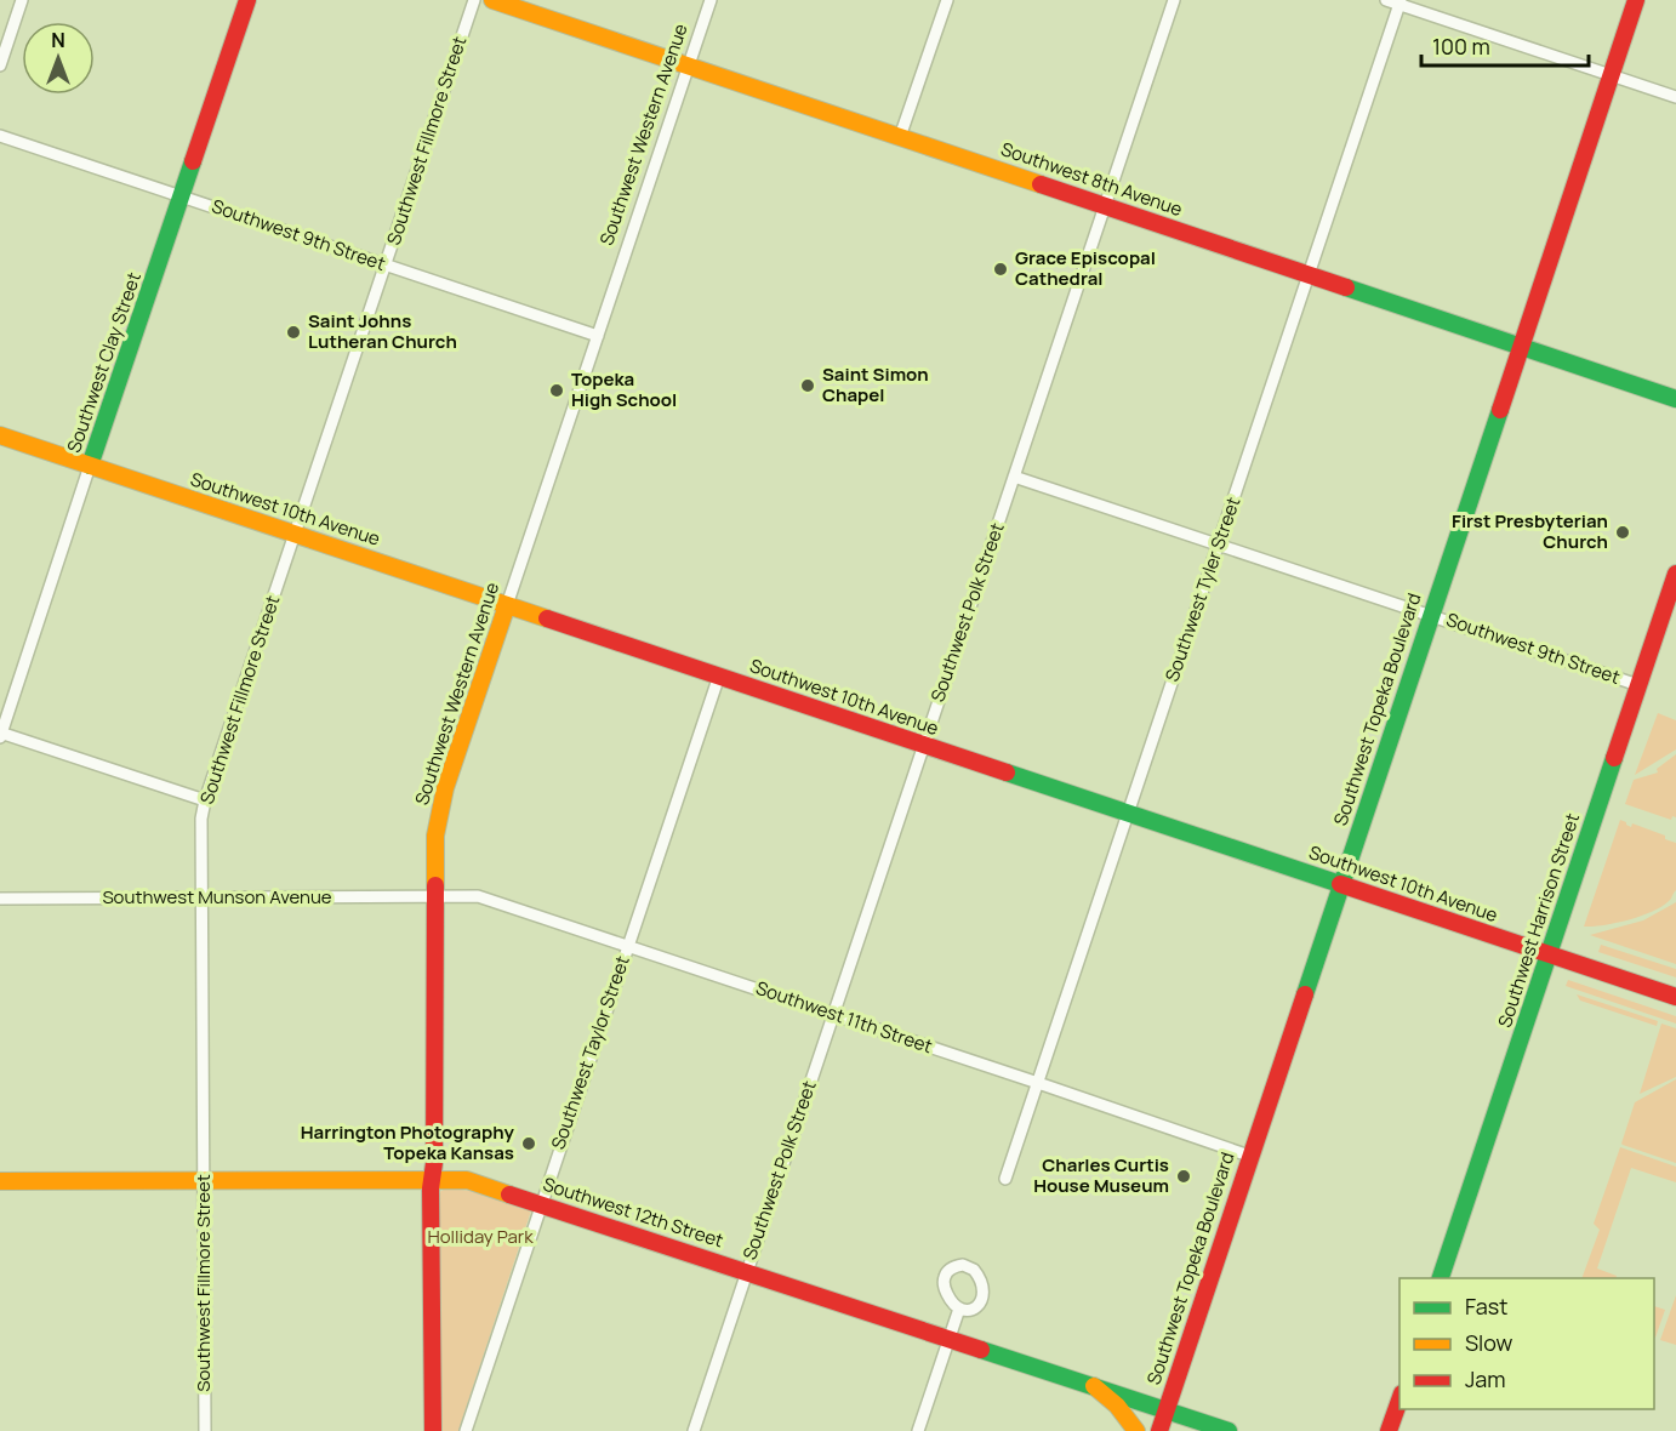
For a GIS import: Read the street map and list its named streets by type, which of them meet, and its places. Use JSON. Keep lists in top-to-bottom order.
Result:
{
  "streets": {
    "main road": [
      "Southwest Western Avenue",
      "Southwest 8th Avenue",
      "Southwest Clay Street",
      "Southwest 10th Avenue",
      "Southwest Topeka Boulevard",
      "Southwest Harrison Street",
      "Southwest 12th Street"
    ],
    "street": [
      "Southwest Fillmore Street",
      "Southwest 9th Street",
      "Southwest Tyler Street",
      "Southwest Polk Street",
      "Southwest Munson Avenue",
      "Southwest 11th Street",
      "Southwest Taylor Street"
    ]
  },
  "crossings": [
    ["Southwest Western Avenue", "Southwest 8th Avenue"],
    ["Southwest Western Avenue", "Southwest 9th Street"],
    ["Southwest Western Avenue", "Southwest 10th Avenue"],
    ["Southwest Western Avenue", "Southwest Munson Avenue"],
    ["Southwest Western Avenue", "Southwest 11th Street"],
    ["Southwest Western Avenue", "Southwest 12th Street"],
    ["Southwest Fillmore Street", "Southwest 9th Street"],
    ["Southwest Fillmore Street", "Southwest 10th Avenue"],
    ["Southwest Fillmore Street", "Southwest Munson Avenue"],
    ["Southwest Fillmore Street", "Southwest 12th Street"],
    ["Southwest 8th Avenue", "Southwest Tyler Street"],
    ["Southwest 8th Avenue", "Southwest Polk Street"],
    ["Southwest 8th Avenue", "Southwest Topeka Boulevard"],
    ["Southwest 9th Street", "Southwest Clay Street"],
    ["Southwest 9th Street", "Southwest Tyler Street"],
    ["Southwest 9th Street", "Southwest Polk Street"],
    ["Southwest 9th Street", "Southwest Topeka Boulevard"],
    ["Southwest 9th Street", "Southwest Harrison Street"],
    ["Southwest Clay Street", "Southwest 10th Avenue"],
    ["Southwest 10th Avenue", "Southwest Tyler Street"],
    ["Southwest 10th Avenue", "Southwest Polk Street"],
    ["Southwest 10th Avenue", "Southwest Topeka Boulevard"],
    ["Southwest 10th Avenue", "Southwest Harrison Street"],
    ["Southwest 10th Avenue", "Southwest Taylor Street"],
    ["Southwest Tyler Street", "Southwest 11th Street"],
    ["Southwest Polk Street", "Southwest 11th Street"],
    ["Southwest Polk Street", "Southwest 12th Street"],
    ["Southwest Topeka Boulevard", "Southwest 11th Street"],
    ["Southwest Topeka Boulevard", "Southwest 12th Street"],
    ["Southwest Munson Avenue", "Southwest 11th Street"],
    ["Southwest 11th Street", "Southwest Taylor Street"],
    ["Southwest Taylor Street", "Southwest 12th Street"]
  ],
  "parks": ["Holliday Park"],
  "places": [
    "Grace Episcopal Cathedral",
    "Saint Johns Lutheran Church",
    "Saint Simon Chapel",
    "Topeka High School",
    "First Presbyterian Church",
    "Harrington Photography Topeka Kansas",
    "Charles Curtis House Museum"
  ],
  "legend": ["Fast", "Slow", "Jam"],
  "scale_bar": "100 m",
  "north": "top"
}
